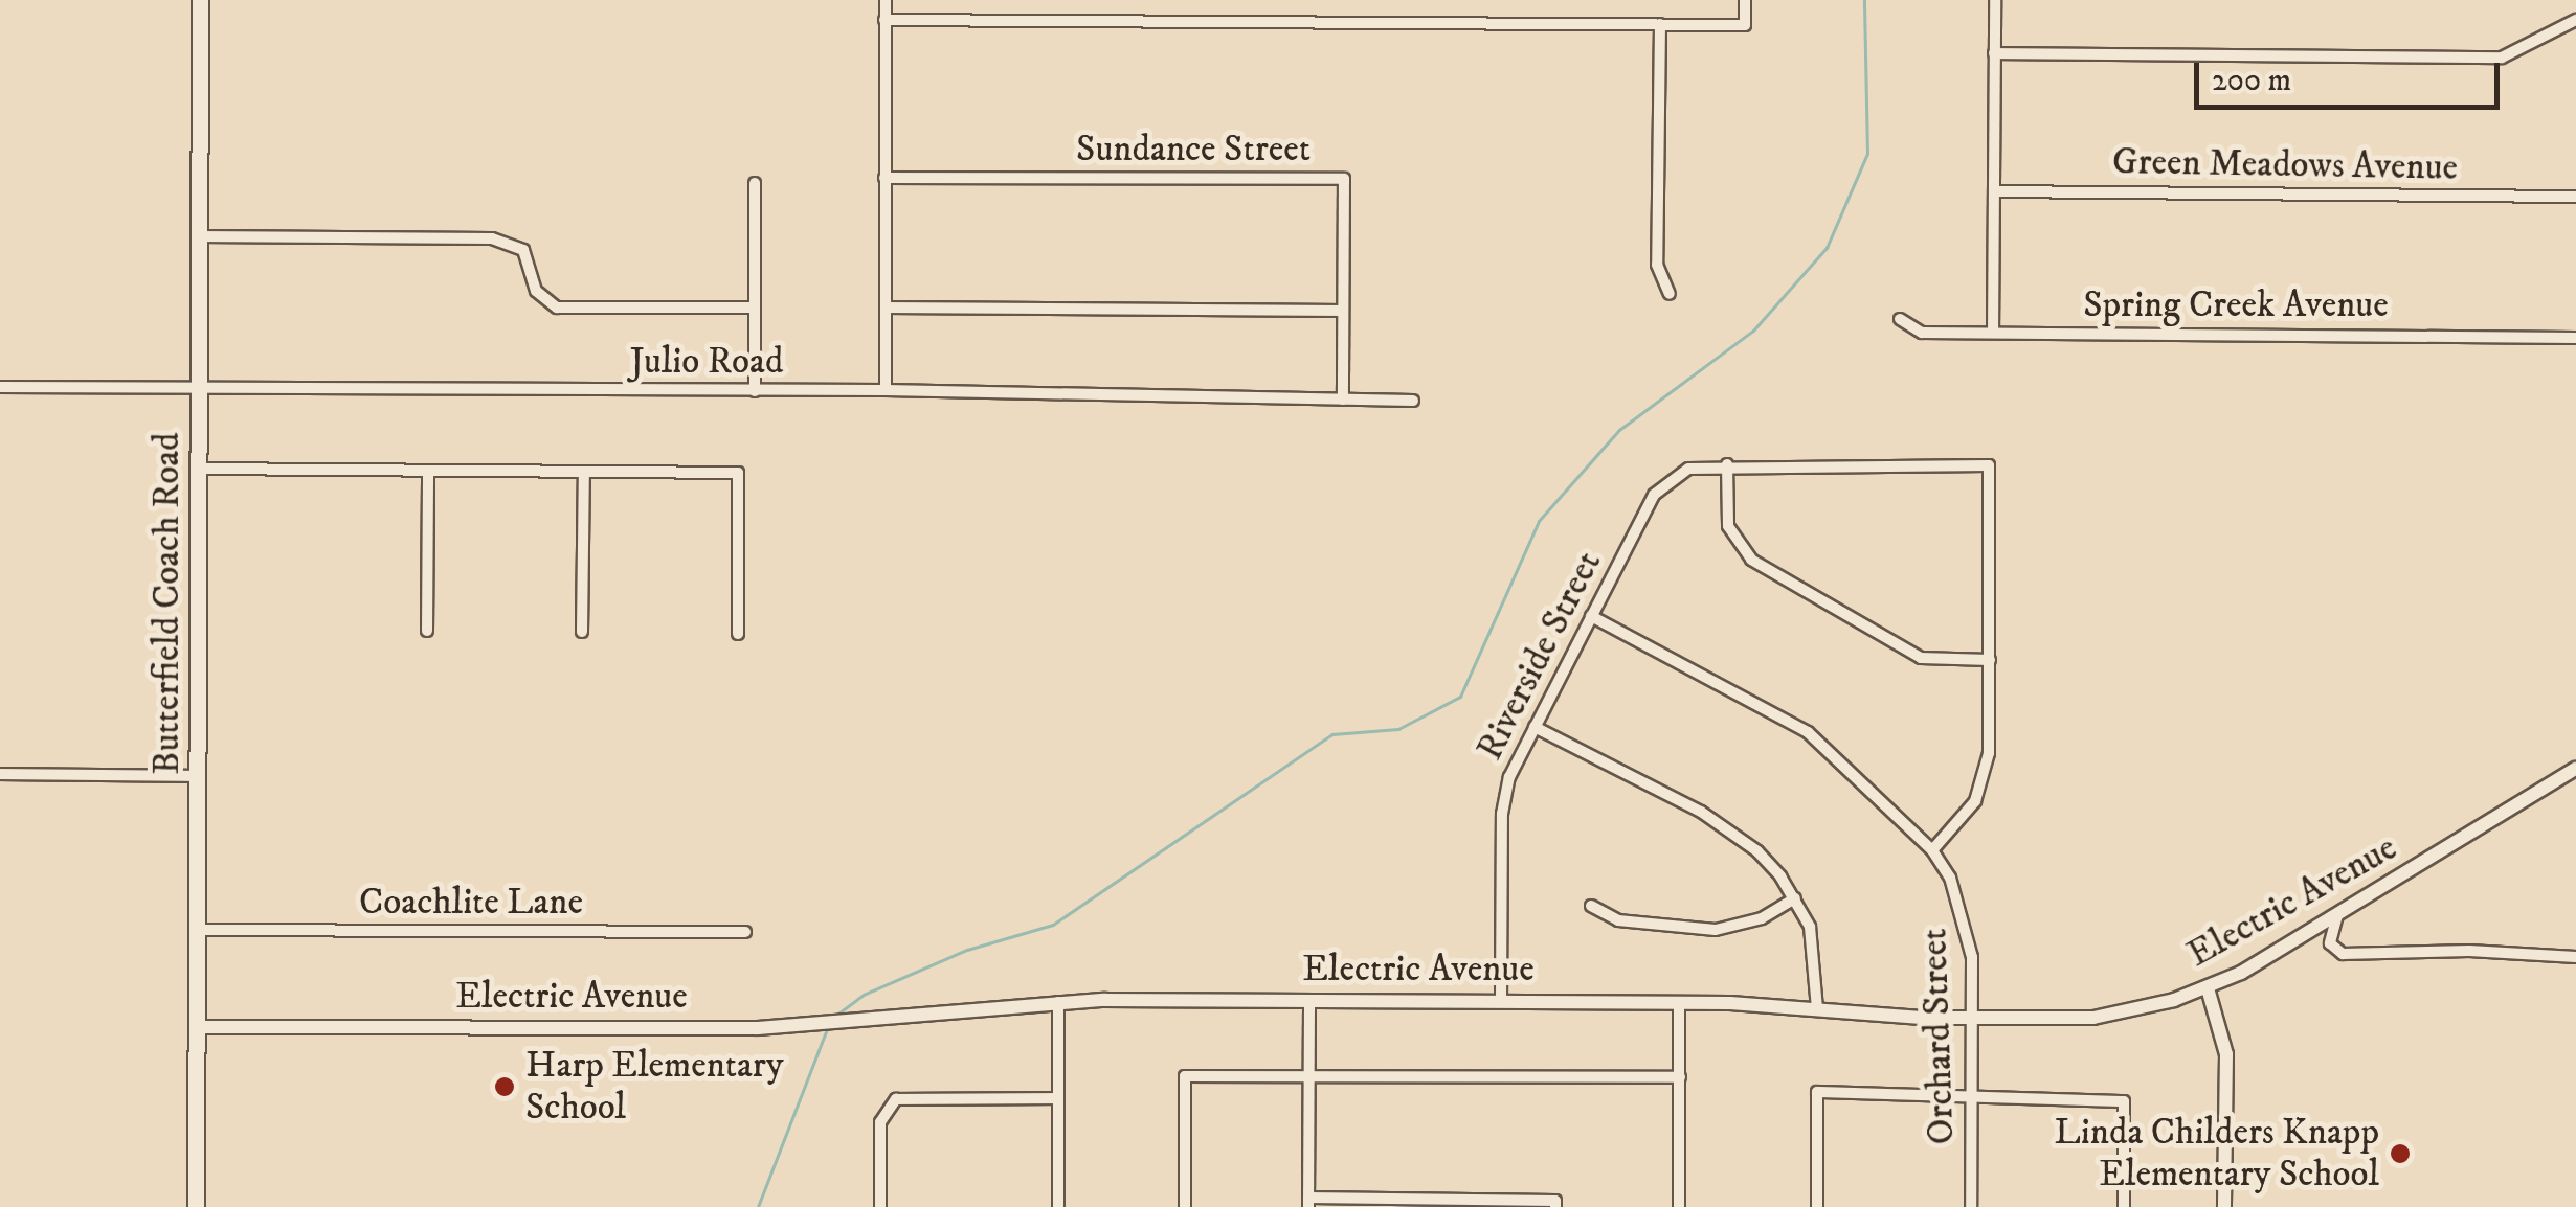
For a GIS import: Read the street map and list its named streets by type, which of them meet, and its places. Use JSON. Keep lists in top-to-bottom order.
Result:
{
  "streets": {
    "main road": ["Butterfield Coach Road"],
    "street": [
      "Sundance Street",
      "Green Meadows Avenue",
      "Spring Creek Avenue",
      "Julio Road",
      "Riverside Street",
      "Electric Avenue",
      "Coachlite Lane",
      "Orchard Street"
    ]
  },
  "crossings": [
    ["Sundance Street", "Julio Road"],
    ["Julio Road", "Butterfield Coach Road"],
    ["Butterfield Coach Road", "Electric Avenue"],
    ["Butterfield Coach Road", "Coachlite Lane"],
    ["Riverside Street", "Electric Avenue"],
    ["Riverside Street", "Orchard Street"],
    ["Electric Avenue", "Orchard Street"]
  ],
  "places": ["Harp Elementary School", "Linda Childers Knapp Elementary School"],
  "scale_bar": "200 m"
}
